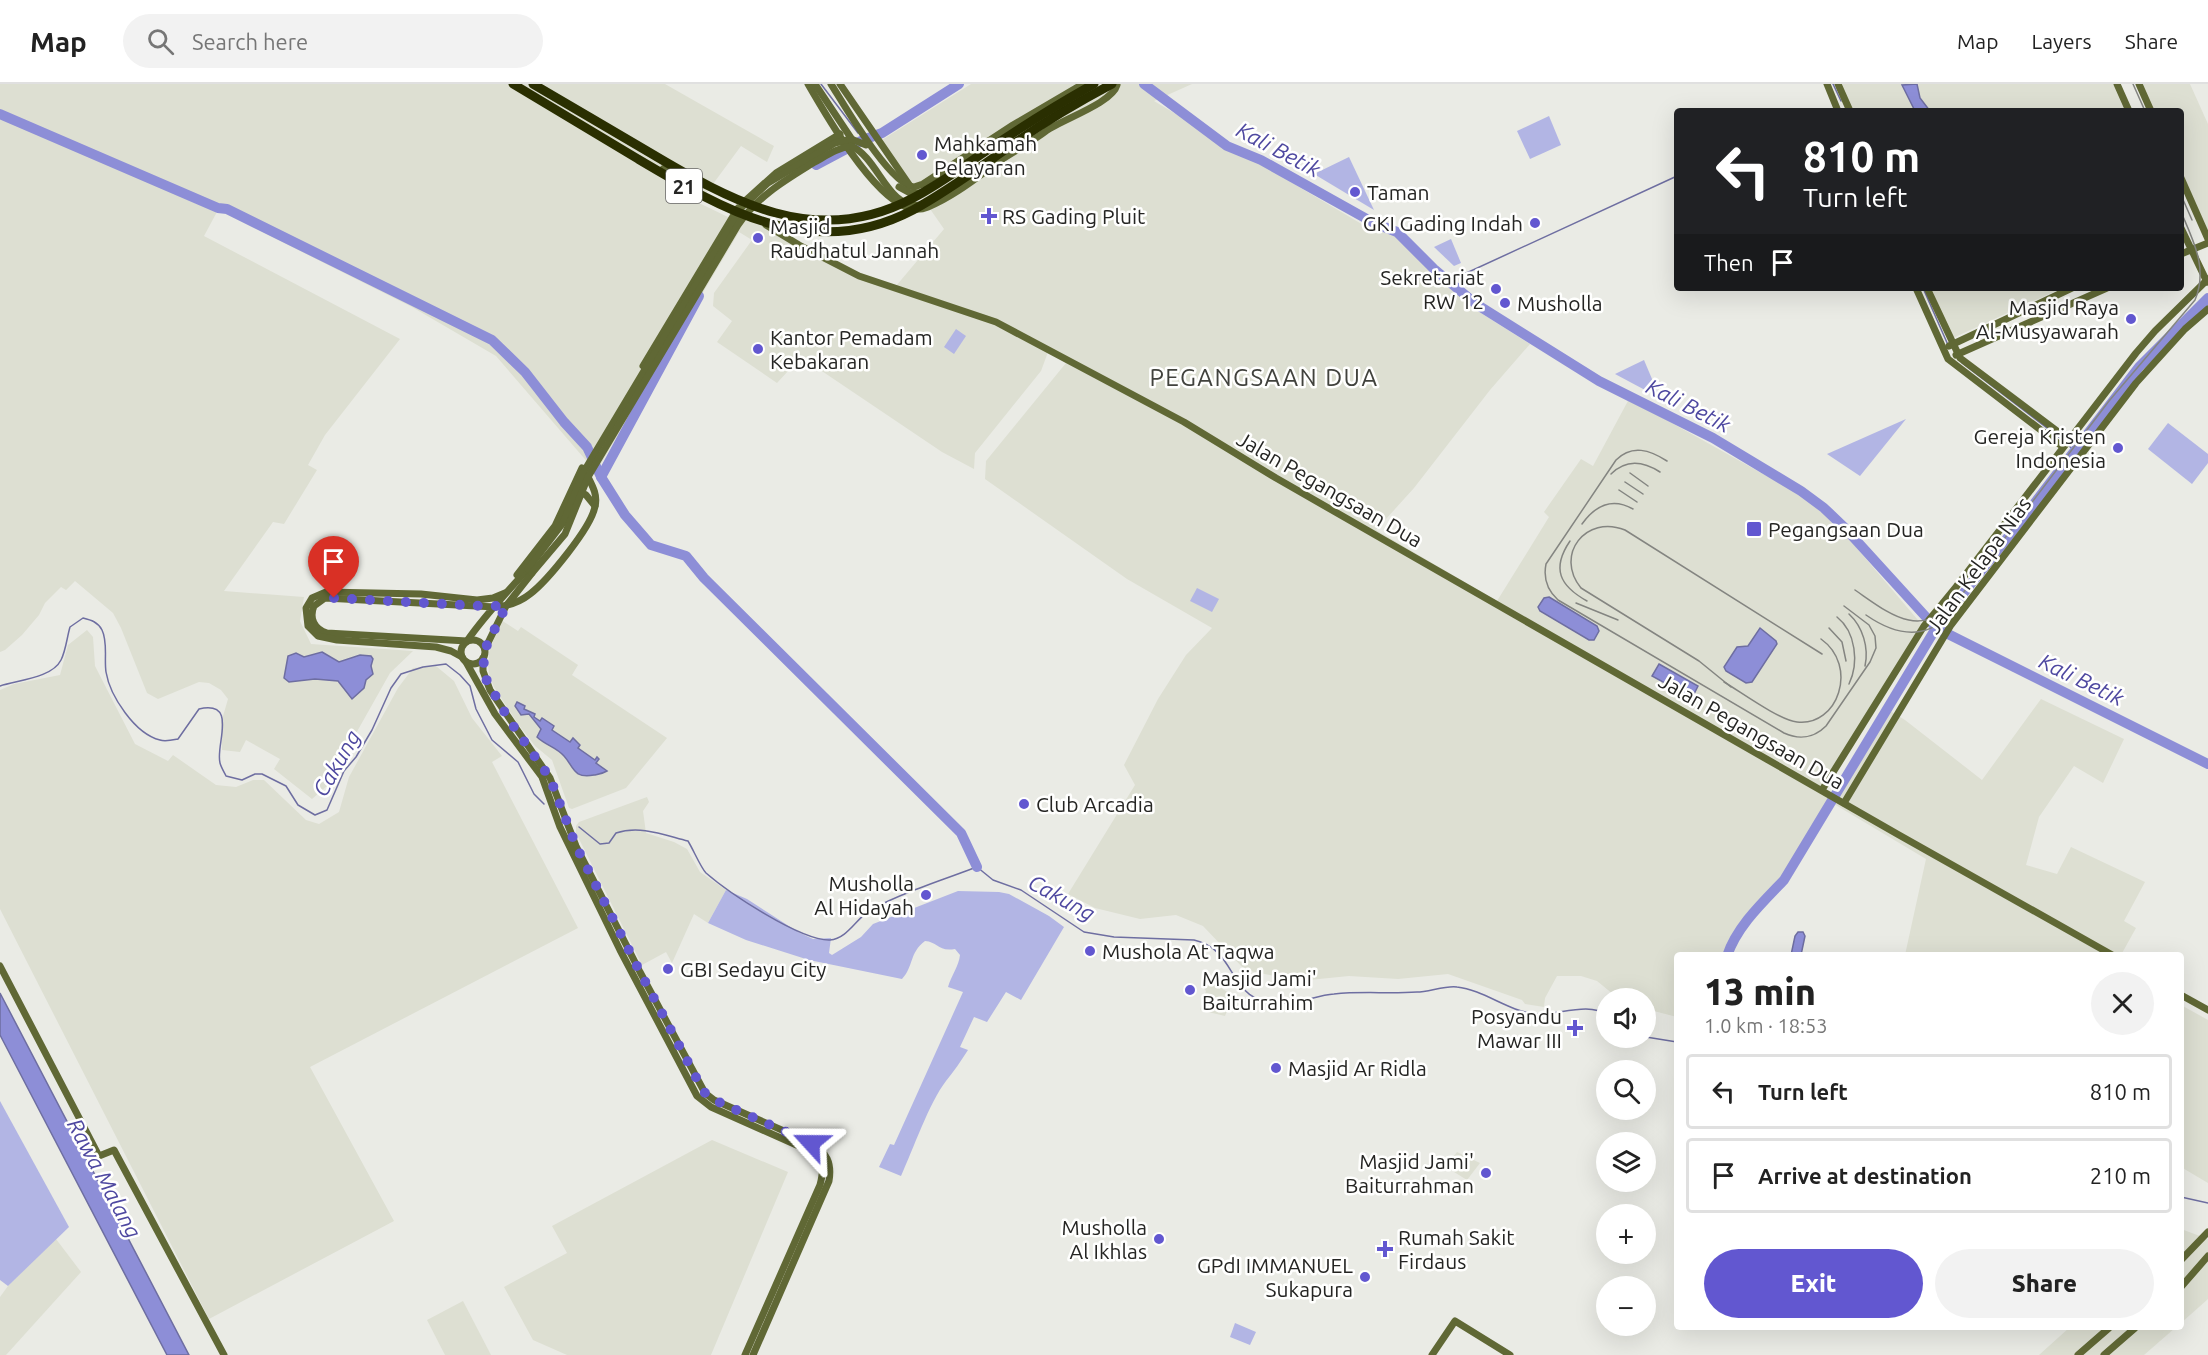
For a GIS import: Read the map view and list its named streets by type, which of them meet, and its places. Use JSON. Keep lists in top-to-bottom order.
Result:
{
  "streets": {
    "highway": ["21"],
    "main road": ["Jalan Pegangsaan Dua", "Jalan Kelapa Nias"]
  },
  "crossings": [
    ["21", "Jalan Pegangsaan Dua"],
    ["Jalan Pegangsaan Dua", "Jalan Kelapa Nias"]
  ],
  "districts": ["PEGANGSAAN DUA"],
  "water": ["Kali Betik", "Cakung", "Rawa Malang"],
  "places": {
    "other": [
      "Mahkamah Pelayaran",
      "Taman",
      "GKI Gading Indah",
      "Masjid Raudhatul Jannah",
      "Sekretariat RW 12",
      "Musholla",
      "Masjid Raya Al-Musyawarah",
      "Kantor Pemadam Kebakaran",
      "Gereja Kristen Indonesia",
      "Club Arcadia",
      "Musholla Al Hidayah",
      "Mushola At Taqwa",
      "GBI Sedayu City",
      "Masjid Jami' Baiturrahim",
      "Masjid Ar Ridla",
      "Masjid Jami' Baiturrahman",
      "Musholla Al Ikhlas",
      "GPdI IMMANUEL Sukapura"
    ],
    "health": ["RS Gading Pluit", "Posyandu Mawar III", "Rumah Sakit Firdaus"],
    "transit": ["Pegangsaan Dua"]
  },
  "page": {
    "header": "Map",
    "search": "Search here",
    "nav": ["Map", "Layers", "Share"],
    "turn": ["810 m", "Turn left"],
    "then": "Then",
    "heading": ["13 min", "1.0 km · 18:53"],
    "map_buttons": ["+", "−"],
    "list": [
      {
        "name": "Turn left",
        "value": "810 m"
      },
      {
        "name": "Arrive at destination",
        "value": "210 m"
      }
    ],
    "buttons": ["Exit", "Share"]
  }
}
